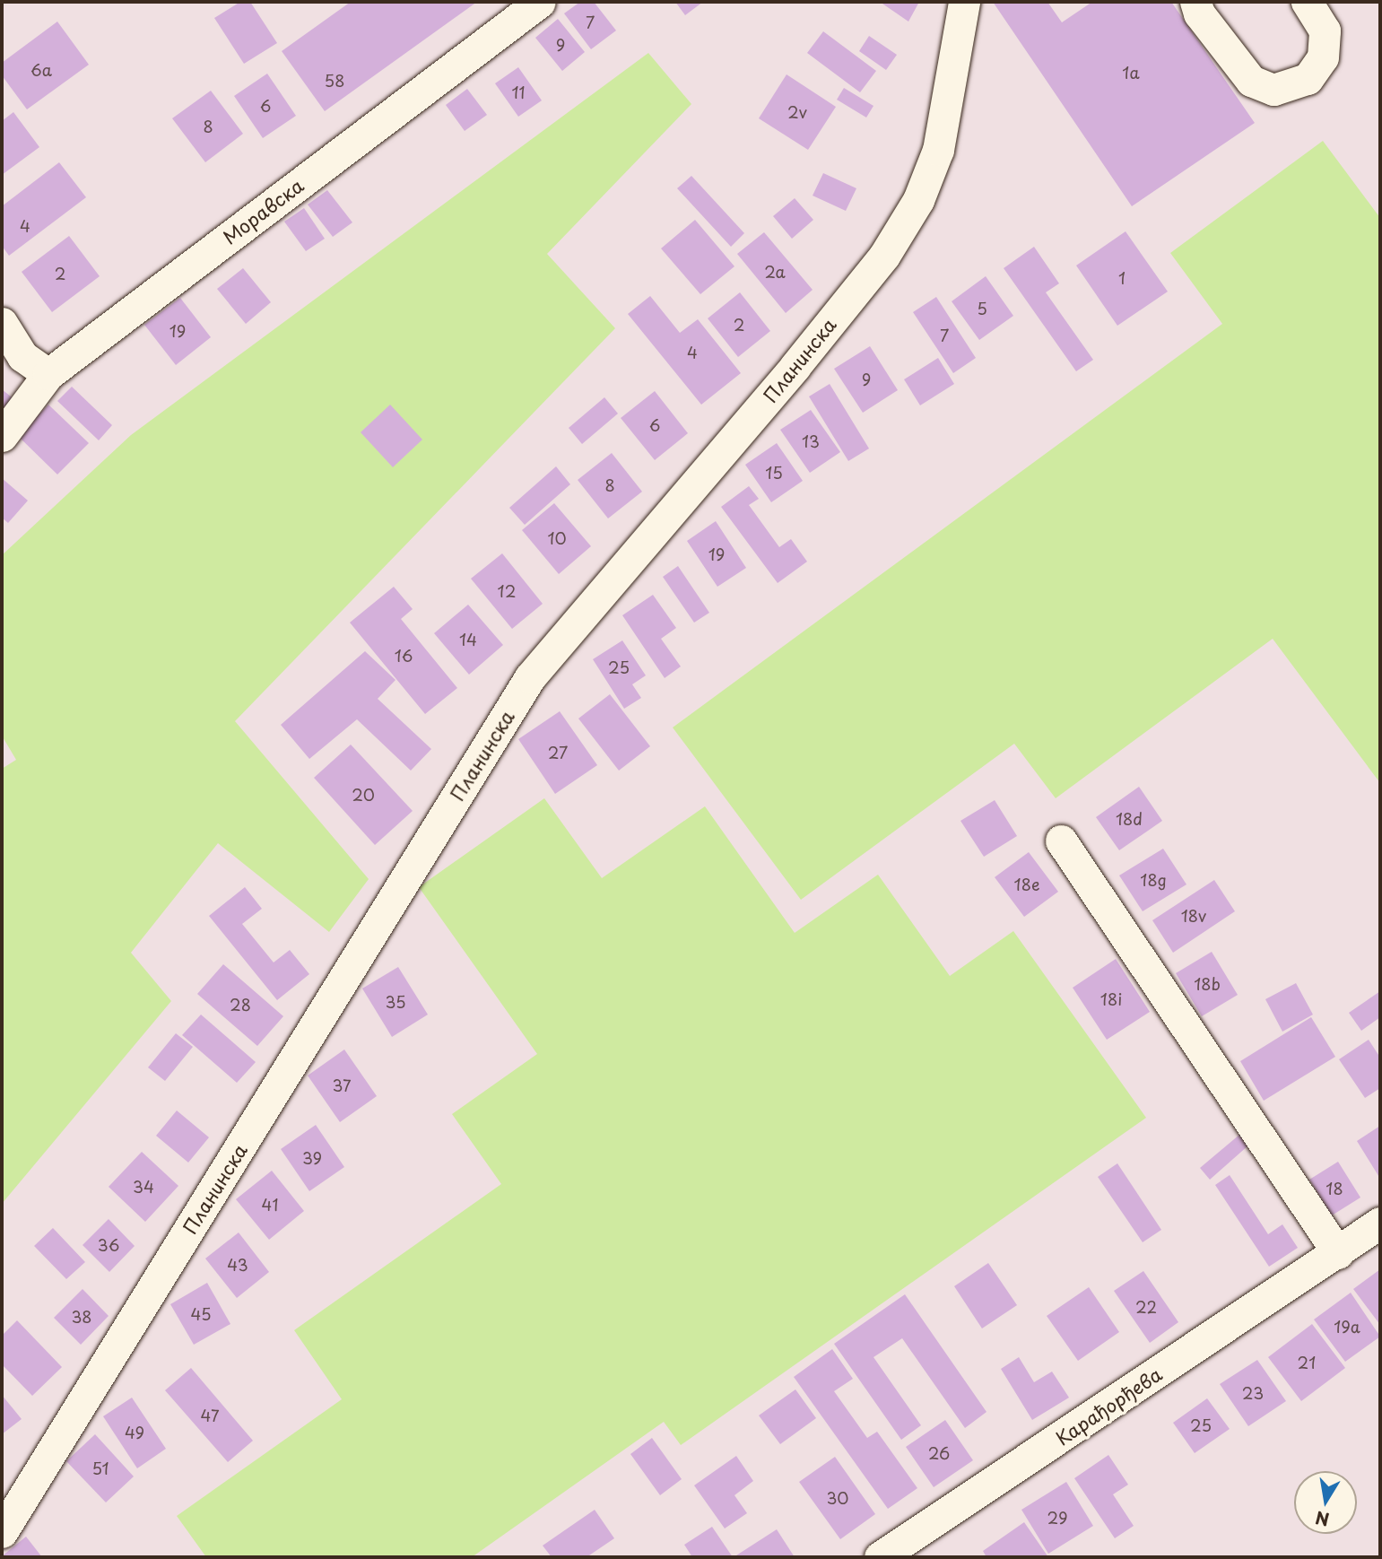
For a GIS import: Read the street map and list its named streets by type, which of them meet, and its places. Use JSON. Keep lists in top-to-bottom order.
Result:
{
  "streets": {
    "street": ["Моравска", "Планинска", "Карађорђева"]
  },
  "house_numbers": [
    "7",
    "9",
    "6a",
    "1a",
    "58",
    "11",
    "6",
    "2v",
    "8",
    "4",
    "2a",
    "2",
    "1",
    "5",
    "2",
    "19",
    "7",
    "4",
    "9",
    "6",
    "13",
    "15",
    "8",
    "10",
    "19",
    "12",
    "14",
    "16",
    "25",
    "27",
    "20",
    "18d",
    "18g",
    "18e",
    "18v",
    "18b",
    "18i",
    "35",
    "28",
    "37",
    "39",
    "34",
    "18",
    "41",
    "36",
    "43",
    "22",
    "45",
    "38",
    "19a",
    "21",
    "23",
    "47",
    "25",
    "49",
    "26",
    "51",
    "30",
    "29"
  ],
  "north": "bottom"
}
